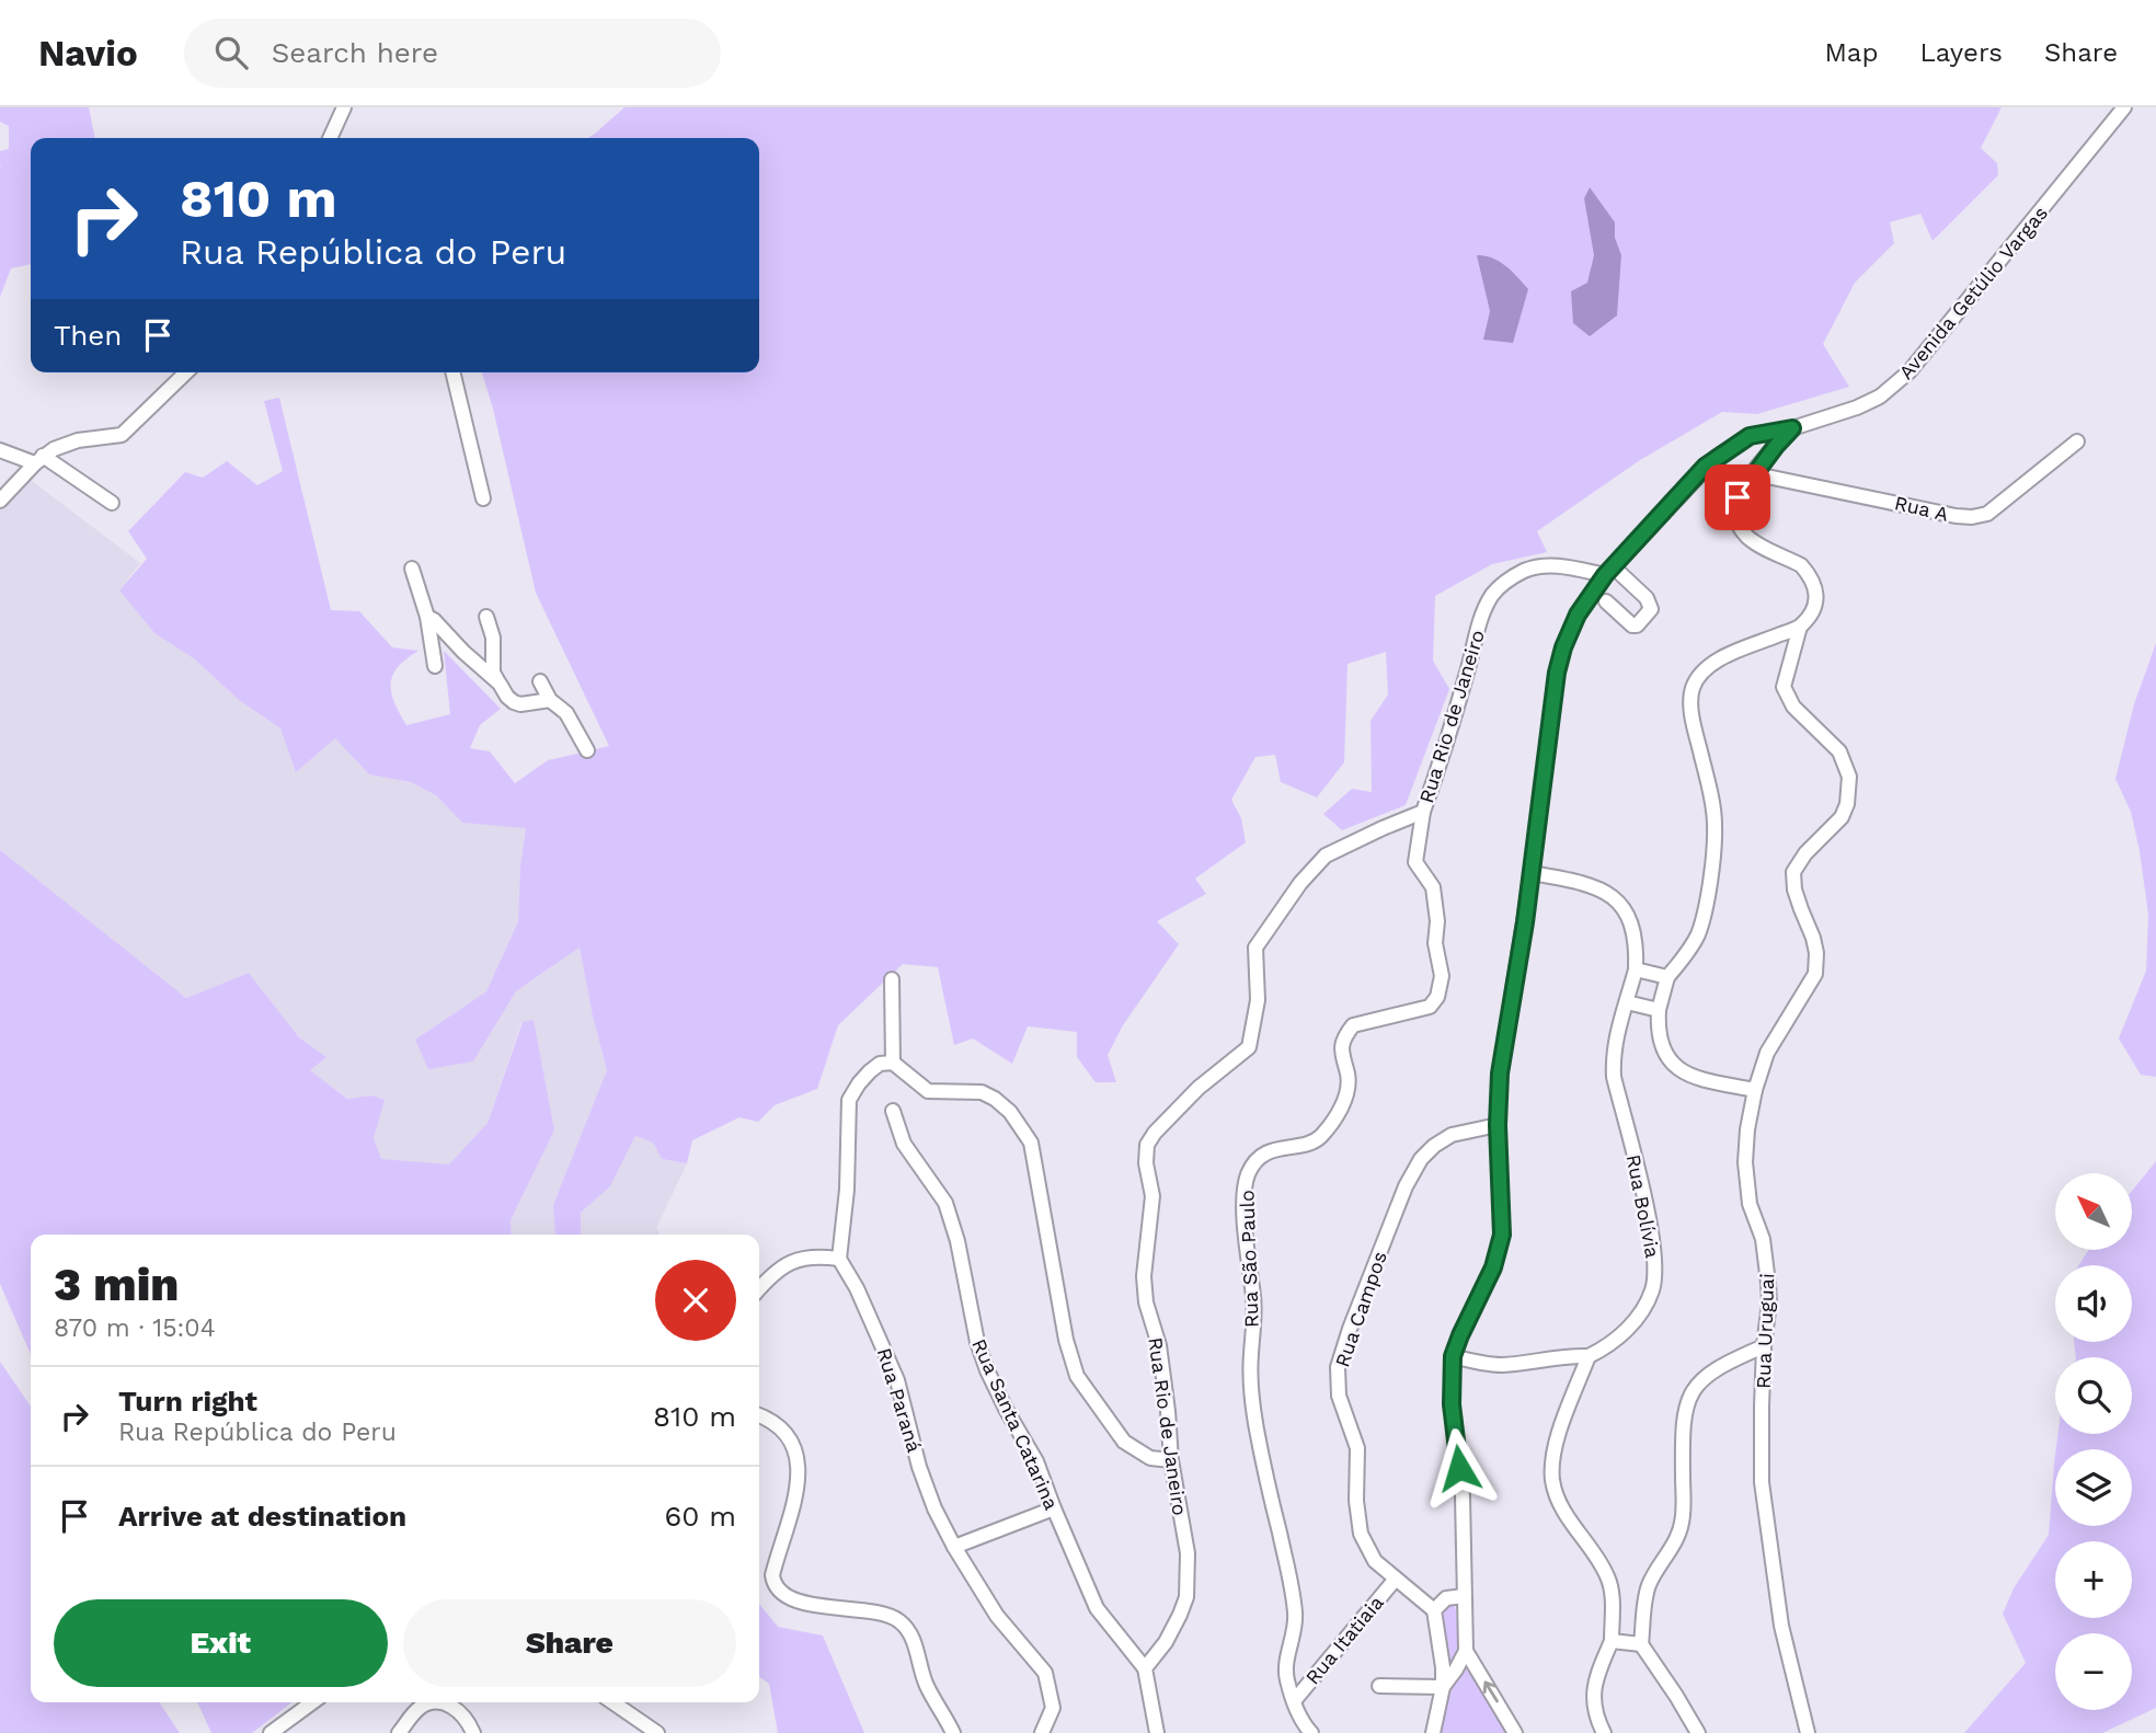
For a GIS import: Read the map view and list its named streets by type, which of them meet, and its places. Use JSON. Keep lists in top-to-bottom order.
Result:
{
  "streets": {
    "street": [
      "Avenida Getúlio Vargas",
      "Rua A",
      "Rua Rio de Janeiro",
      "Rua Bolívia",
      "Rua São Paulo",
      "Rua Campos",
      "Rua Uruguai",
      "Rua Paraná",
      "Rua Santa Catarina",
      "Rua Itatiaia"
    ]
  },
  "crossings": [
    ["Avenida Getúlio Vargas", "Rua Rio de Janeiro"],
    ["Avenida Getúlio Vargas", "Rua Bolívia"],
    ["Avenida Getúlio Vargas", "Rua Campos"],
    ["Rua Rio de Janeiro", "Rua São Paulo"],
    ["Rua Rio de Janeiro", "Rua Santa Catarina"],
    ["Rua São Paulo", "Rua Itatiaia"],
    ["Rua Campos", "Rua Itatiaia"]
  ],
  "north": "top left",
  "page": {
    "header": "Navio",
    "search": "Search here",
    "nav": ["Map", "Layers", "Share"],
    "turn": ["810 m", "Rua República do Peru"],
    "then": "Then",
    "map_buttons": ["+", "−"],
    "heading": ["3 min", "870 m · 15:04"],
    "list": [
      {
        "name": "Turn right",
        "note": "Rua República do Peru",
        "value": "810 m"
      },
      {
        "name": "Arrive at destination",
        "value": "60 m"
      }
    ],
    "buttons": ["Exit", "Share"]
  }
}
